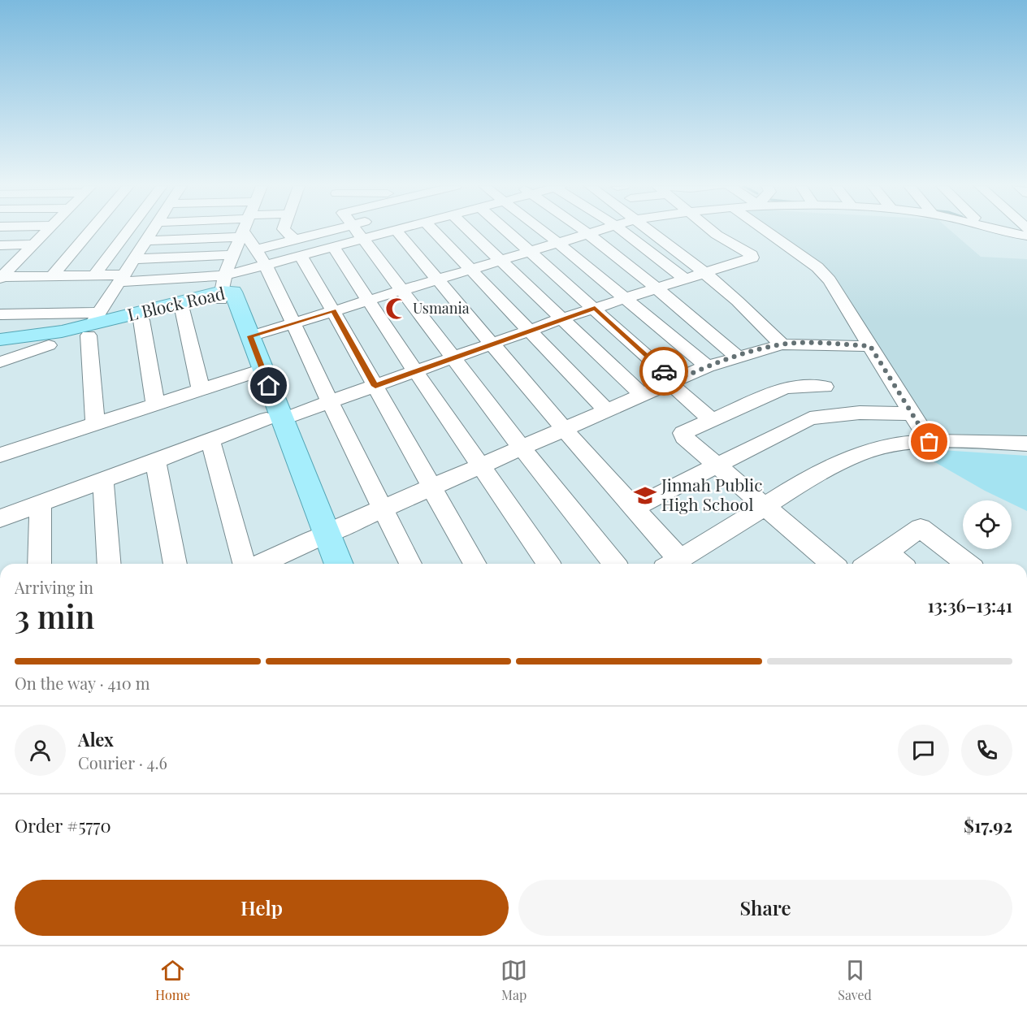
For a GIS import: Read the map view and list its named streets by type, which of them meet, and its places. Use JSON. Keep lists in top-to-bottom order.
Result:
{
  "streets": {
    "main road": ["L Block Road"]
  },
  "places": {
    "mosque": ["Usmania"],
    "school or university": ["Jinnah Public High School"]
  },
  "page": {
    "heading": ["3 min", "Arriving in", "13:36–13:41"],
    "panel": [
      "Alex",
      "Courier · 4.6",
      "Order #5770",
      "$17.92"
    ],
    "bar": "On the way · 410 m",
    "buttons": ["Help", "Share"],
    "tabs": ["Home", "Map", "Saved"]
  }
}
